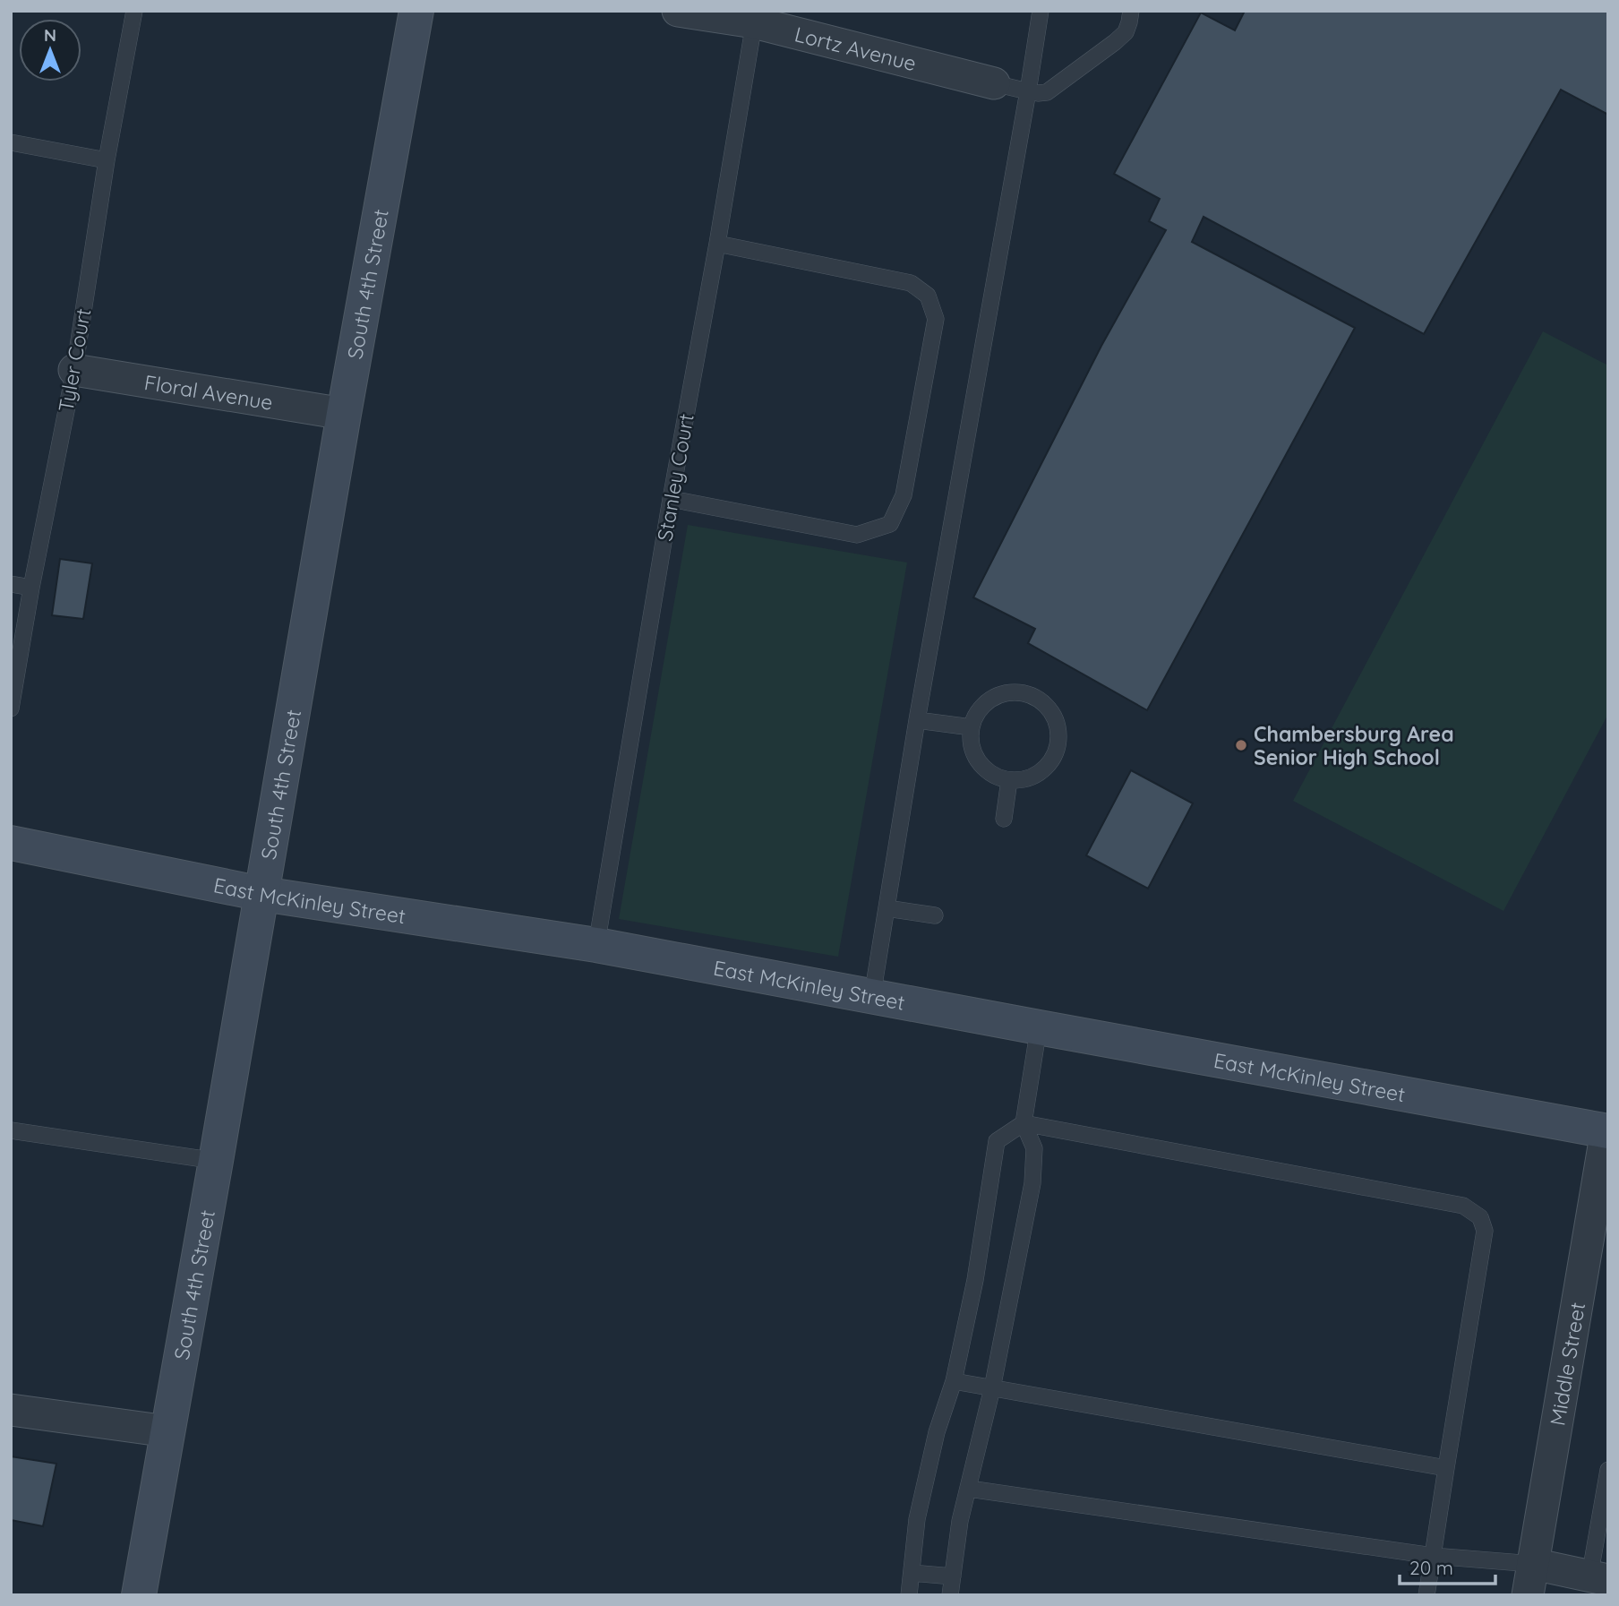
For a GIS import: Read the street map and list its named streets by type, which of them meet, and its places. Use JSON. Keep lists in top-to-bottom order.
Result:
{
  "streets": {
    "street": [
      "Lortz Avenue",
      "South 4th Street",
      "Floral Avenue",
      "East McKinley Street",
      "Middle Street"
    ],
    "lane": ["Tyler Court", "Stanley Court"]
  },
  "crossings": [
    ["Lortz Avenue", "Stanley Court"],
    ["South 4th Street", "Floral Avenue"],
    ["South 4th Street", "East McKinley Street"],
    ["Tyler Court", "Floral Avenue"],
    ["Stanley Court", "East McKinley Street"],
    ["East McKinley Street", "Middle Street"]
  ],
  "places": ["Chambersburg Area Senior High School"],
  "scale_bar": "20 m",
  "north": "top"
}
